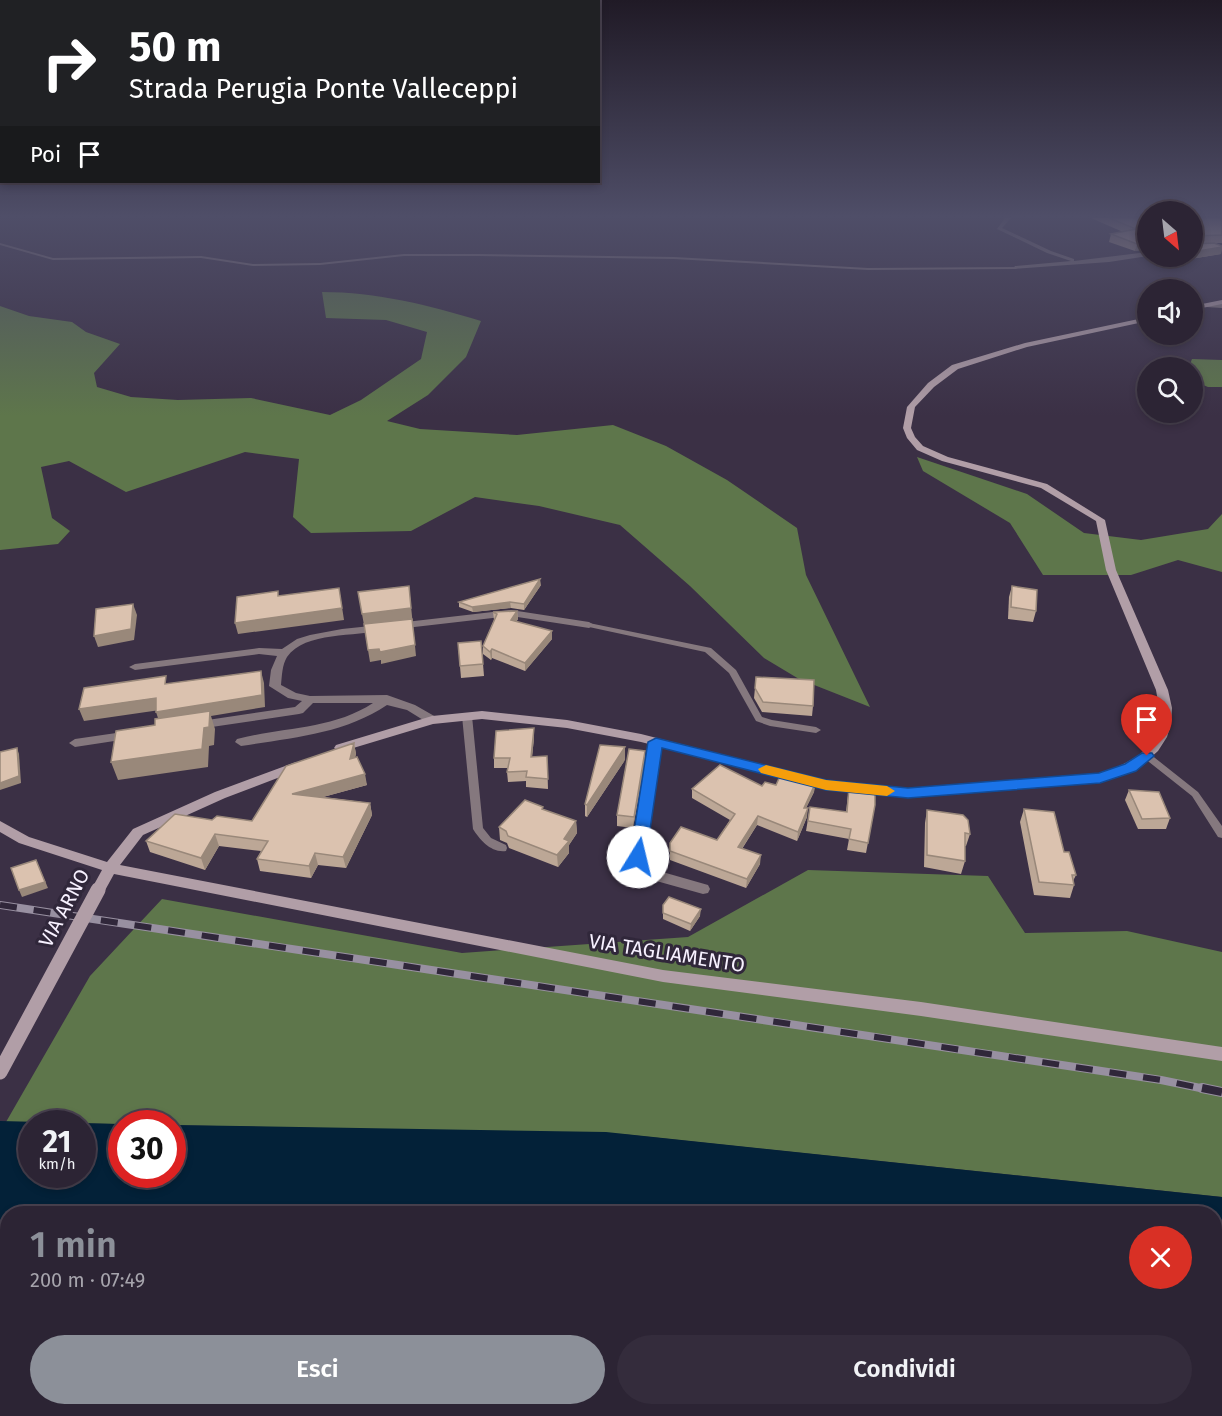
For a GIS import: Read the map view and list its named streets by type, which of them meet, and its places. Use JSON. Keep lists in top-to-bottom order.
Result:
{
  "streets": {
    "street": ["VIA ARNO", "VIA TAGLIAMENTO"]
  },
  "crossings": [
    ["VIA ARNO", "VIA TAGLIAMENTO"]
  ],
  "north": "bottom right",
  "page": {
    "turn": ["50 m", "Strada Perugia Ponte Valleceppi"],
    "then": "Poi",
    "speed": "21 km/h",
    "limit": "30",
    "heading": ["1 min", "200 m · 07:49"],
    "buttons": ["Esci", "Condividi"]
  }
}
